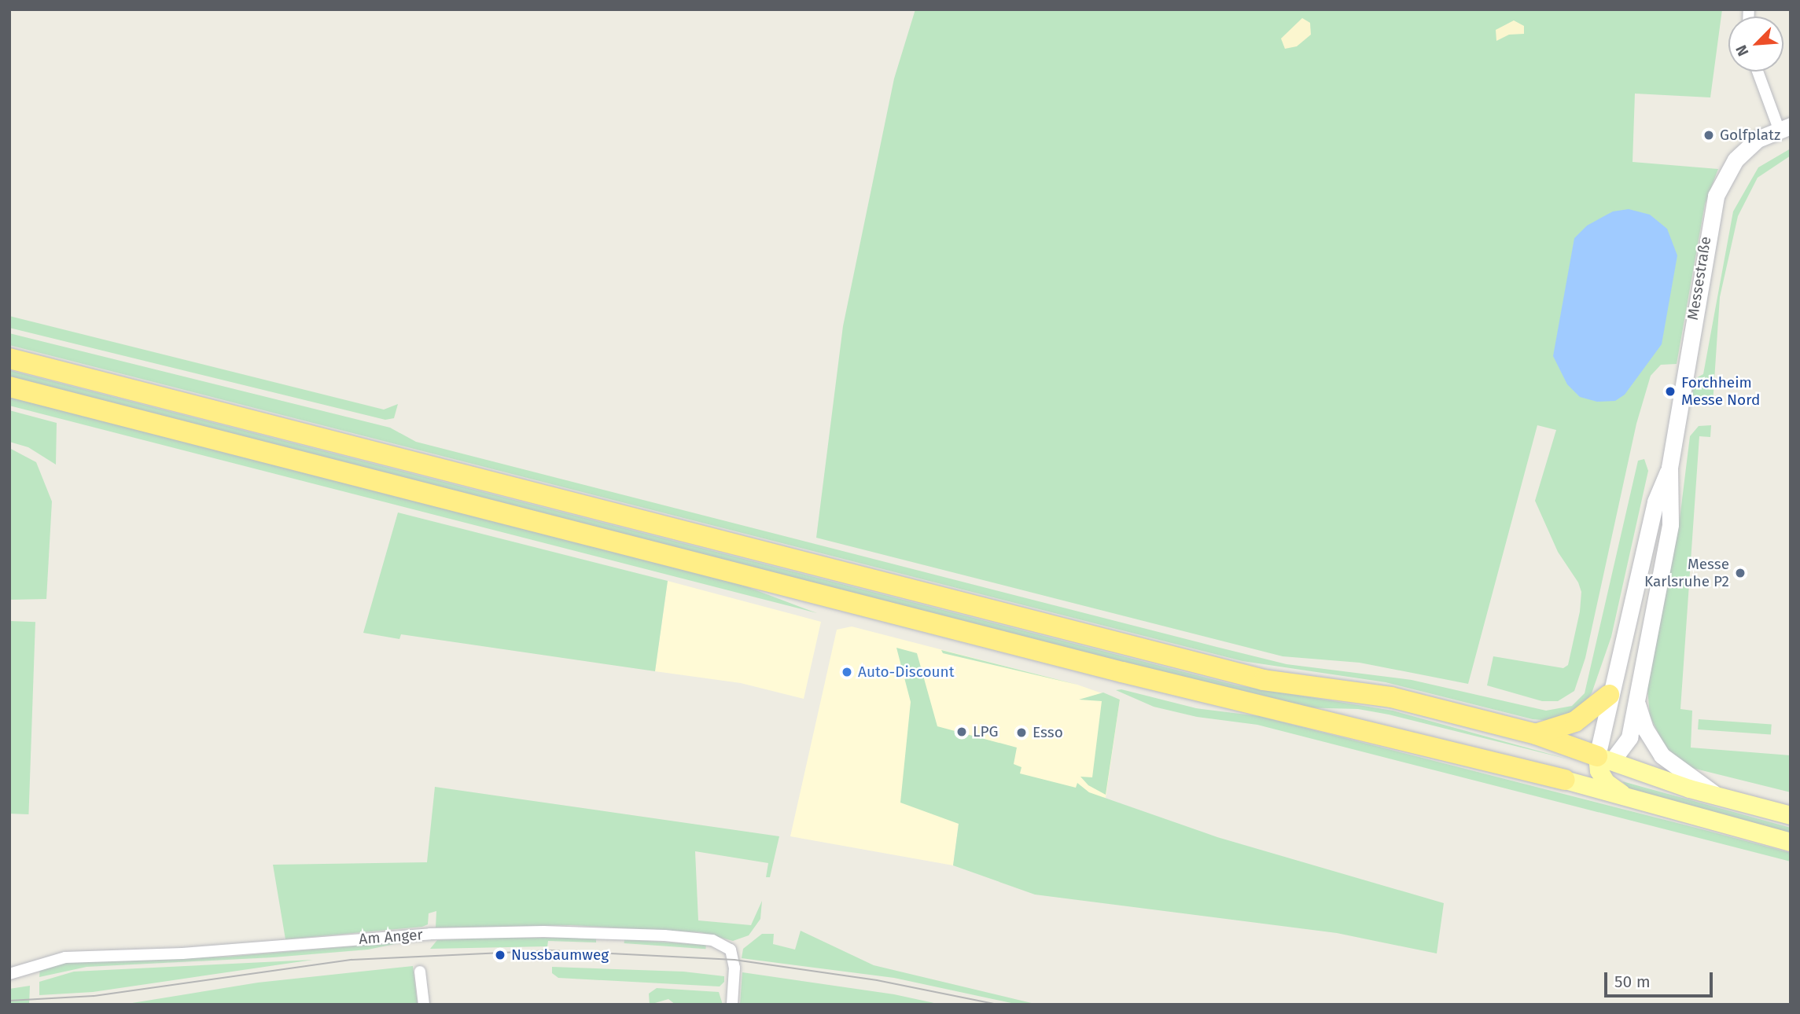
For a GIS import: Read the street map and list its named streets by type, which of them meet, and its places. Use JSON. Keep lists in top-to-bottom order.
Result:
{
  "streets": {
    "street": ["Messestraße", "Am Anger"]
  },
  "places": [
    "Golfplatz",
    "Forchheim Messe Nord",
    "Messe Karlsruhe P2",
    "Auto-Discount",
    "LPG",
    "Esso",
    "Nussbaumweg"
  ],
  "scale_bar": "50 m",
  "north": "bottom left"
}
